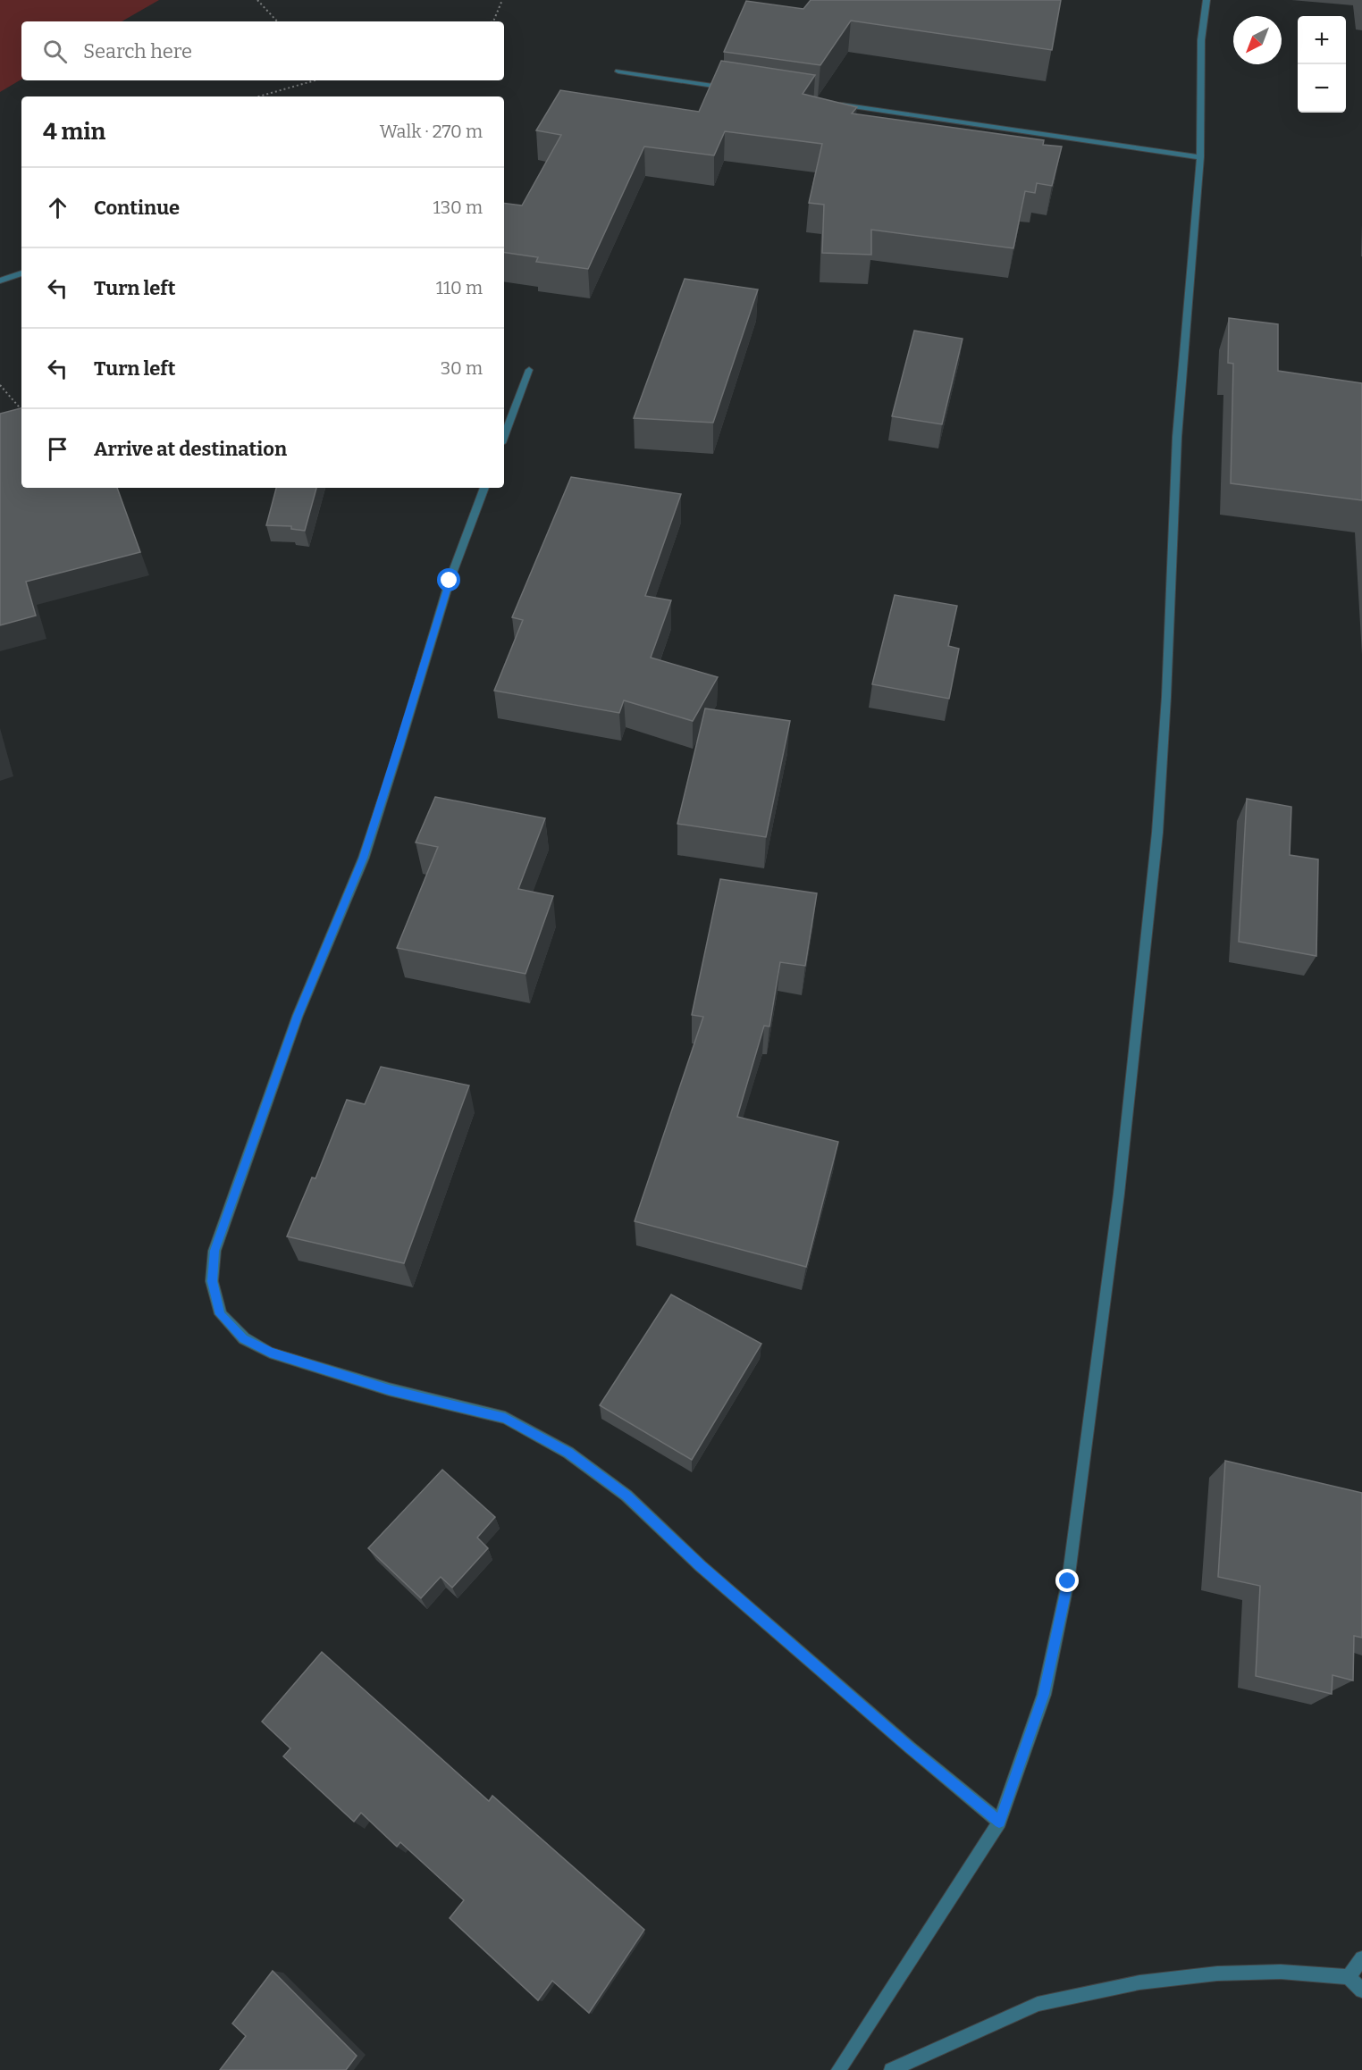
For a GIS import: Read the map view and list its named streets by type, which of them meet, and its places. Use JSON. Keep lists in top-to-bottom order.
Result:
{
  "north": "bottom left",
  "page": {
    "map_buttons": ["+", "−"],
    "search": "Search here",
    "heading": ["4 min", "Walk · 270 m"],
    "list": [
      ["Continue", "130 m"],
      ["Turn left", "110 m"],
      ["Turn left", "30 m"],
      "Arrive at destination"
    ]
  }
}
